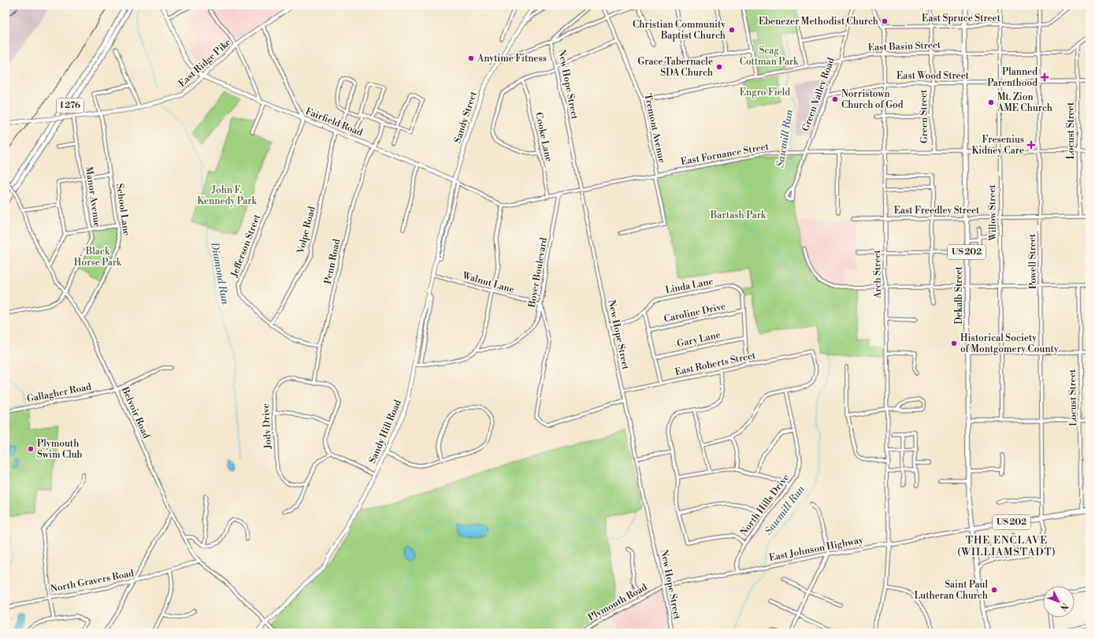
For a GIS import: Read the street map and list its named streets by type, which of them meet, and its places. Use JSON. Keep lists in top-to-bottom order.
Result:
{
  "streets": {
    "highway": ["I 276", "US 202", "Dekalb Street"],
    "main road": [
      "East Ridge Pike",
      "Sandy Street",
      "Fairfield Road",
      "Sandy Hill Road"
    ],
    "street": [
      "East Spruce Street",
      "East Basin Street",
      "East Wood Street",
      "New Hope Street",
      "Green Valley Road",
      "Green Street",
      "Tremont Avenue",
      "Locust Street",
      "Cooke Lane",
      "East Fornance Street",
      "Manor Avenue",
      "School Lane",
      "East Freedley Street",
      "Willow Street",
      "Volpe Road",
      "Jefferson Street",
      "Penn Road",
      "Powell Street",
      "Boyer Boulevard",
      "Arch Street",
      "Walnut Lane",
      "Linda Lane",
      "Caroline Drive",
      "Gary Lane",
      "East Roberts Street",
      "Gallagher Road",
      "Belvoir Road",
      "Jody Drive",
      "North Hills Drive",
      "East Johnson Highway",
      "North Gravers Road",
      "Plymouth Road"
    ]
  },
  "crossings": [
    ["East Spruce Street", "Green Street"],
    ["East Spruce Street", "Willow Street"],
    ["East Spruce Street", "Powell Street"],
    ["East Spruce Street", "Arch Street"],
    ["East Spruce Street", "Dekalb Street"],
    ["East Basin Street", "Green Valley Road"],
    ["East Basin Street", "Green Street"],
    ["East Basin Street", "Tremont Avenue"],
    ["East Basin Street", "Locust Street"],
    ["East Basin Street", "Willow Street"],
    ["East Basin Street", "Powell Street"],
    ["East Basin Street", "Arch Street"],
    ["East Basin Street", "Dekalb Street"],
    ["East Ridge Pike", "Fairfield Road"],
    ["East Ridge Pike", "Manor Avenue"],
    ["East Ridge Pike", "School Lane"],
    ["East Wood Street", "Green Valley Road"],
    ["East Wood Street", "Green Street"],
    ["East Wood Street", "Locust Street"],
    ["East Wood Street", "Willow Street"],
    ["East Wood Street", "Powell Street"],
    ["East Wood Street", "Arch Street"],
    ["East Wood Street", "Dekalb Street"],
    ["New Hope Street", "East Fornance Street"],
    ["New Hope Street", "Linda Lane"],
    ["New Hope Street", "East Roberts Street"],
    ["New Hope Street", "East Johnson Highway"],
    ["New Hope Street", "Plymouth Road"],
    ["Green Valley Road", "East Fornance Street"],
    ["Green Street", "East Fornance Street"],
    ["Sandy Street", "Fairfield Road"],
    ["Sandy Street", "Sandy Hill Road"],
    ["Fairfield Road", "Volpe Road"],
    ["Fairfield Road", "Jefferson Street"],
    ["Fairfield Road", "Penn Road"],
    ["Fairfield Road", "Sandy Hill Road"],
    ["Tremont Avenue", "East Fornance Street"],
    ["Locust Street", "East Fornance Street"],
    ["Locust Street", "East Freedley Street"],
    ["Locust Street", "US 202"],
    ["Cooke Lane", "East Fornance Street"],
    ["East Fornance Street", "Willow Street"],
    ["East Fornance Street", "Powell Street"],
    ["East Fornance Street", "Boyer Boulevard"],
    ["East Fornance Street", "Arch Street"],
    ["East Fornance Street", "Dekalb Street"],
    ["Manor Avenue", "Belvoir Road"],
    ["School Lane", "Belvoir Road"],
    ["East Freedley Street", "Willow Street"],
    ["East Freedley Street", "Powell Street"],
    ["East Freedley Street", "Arch Street"],
    ["East Freedley Street", "Dekalb Street"],
    ["Volpe Road", "Jefferson Street"],
    ["Jefferson Street", "Penn Road"],
    ["US 202", "Powell Street"],
    ["US 202", "Dekalb Street"],
    ["US 202", "East Johnson Highway"],
    ["Penn Road", "Jody Drive"],
    ["Boyer Boulevard", "Walnut Lane"],
    ["Boyer Boulevard", "Sandy Hill Road"],
    ["Arch Street", "East Johnson Highway"],
    ["Walnut Lane", "Sandy Hill Road"],
    ["Linda Lane", "Caroline Drive"],
    ["Dekalb Street", "East Johnson Highway"],
    ["East Roberts Street", "North Hills Drive"],
    ["Gallagher Road", "Belvoir Road"],
    ["Belvoir Road", "Sandy Hill Road"],
    ["Belvoir Road", "North Gravers Road"],
    ["North Hills Drive", "East Johnson Highway"],
    ["East Johnson Highway", "Plymouth Road"]
  ],
  "districts": ["THE ENCLAVE (WILLIAMSTADT)"],
  "water": ["Sawmill Run", "Diamond Run"],
  "parks": [
    "Scag Cottman Park",
    "Engro Field",
    "John F. Kennedy Park",
    "Bartash Park",
    "Black Horse Park"
  ],
  "places": {
    "other": [
      "Ebenezer Methodist Church",
      "Christian Community Baptist Church",
      "Anytime Fitness",
      "Grace Tabernacle SDA Church",
      "Norristown Church of God",
      "Mt. Zion AME Church",
      "Historical Society of Montgomery County",
      "Plymouth Swim Club",
      "Saint Paul Lutheran Church"
    ],
    "health": ["Planned Parenthood", "Fresenius Kidney Care"]
  },
  "north": "bottom right"
}
